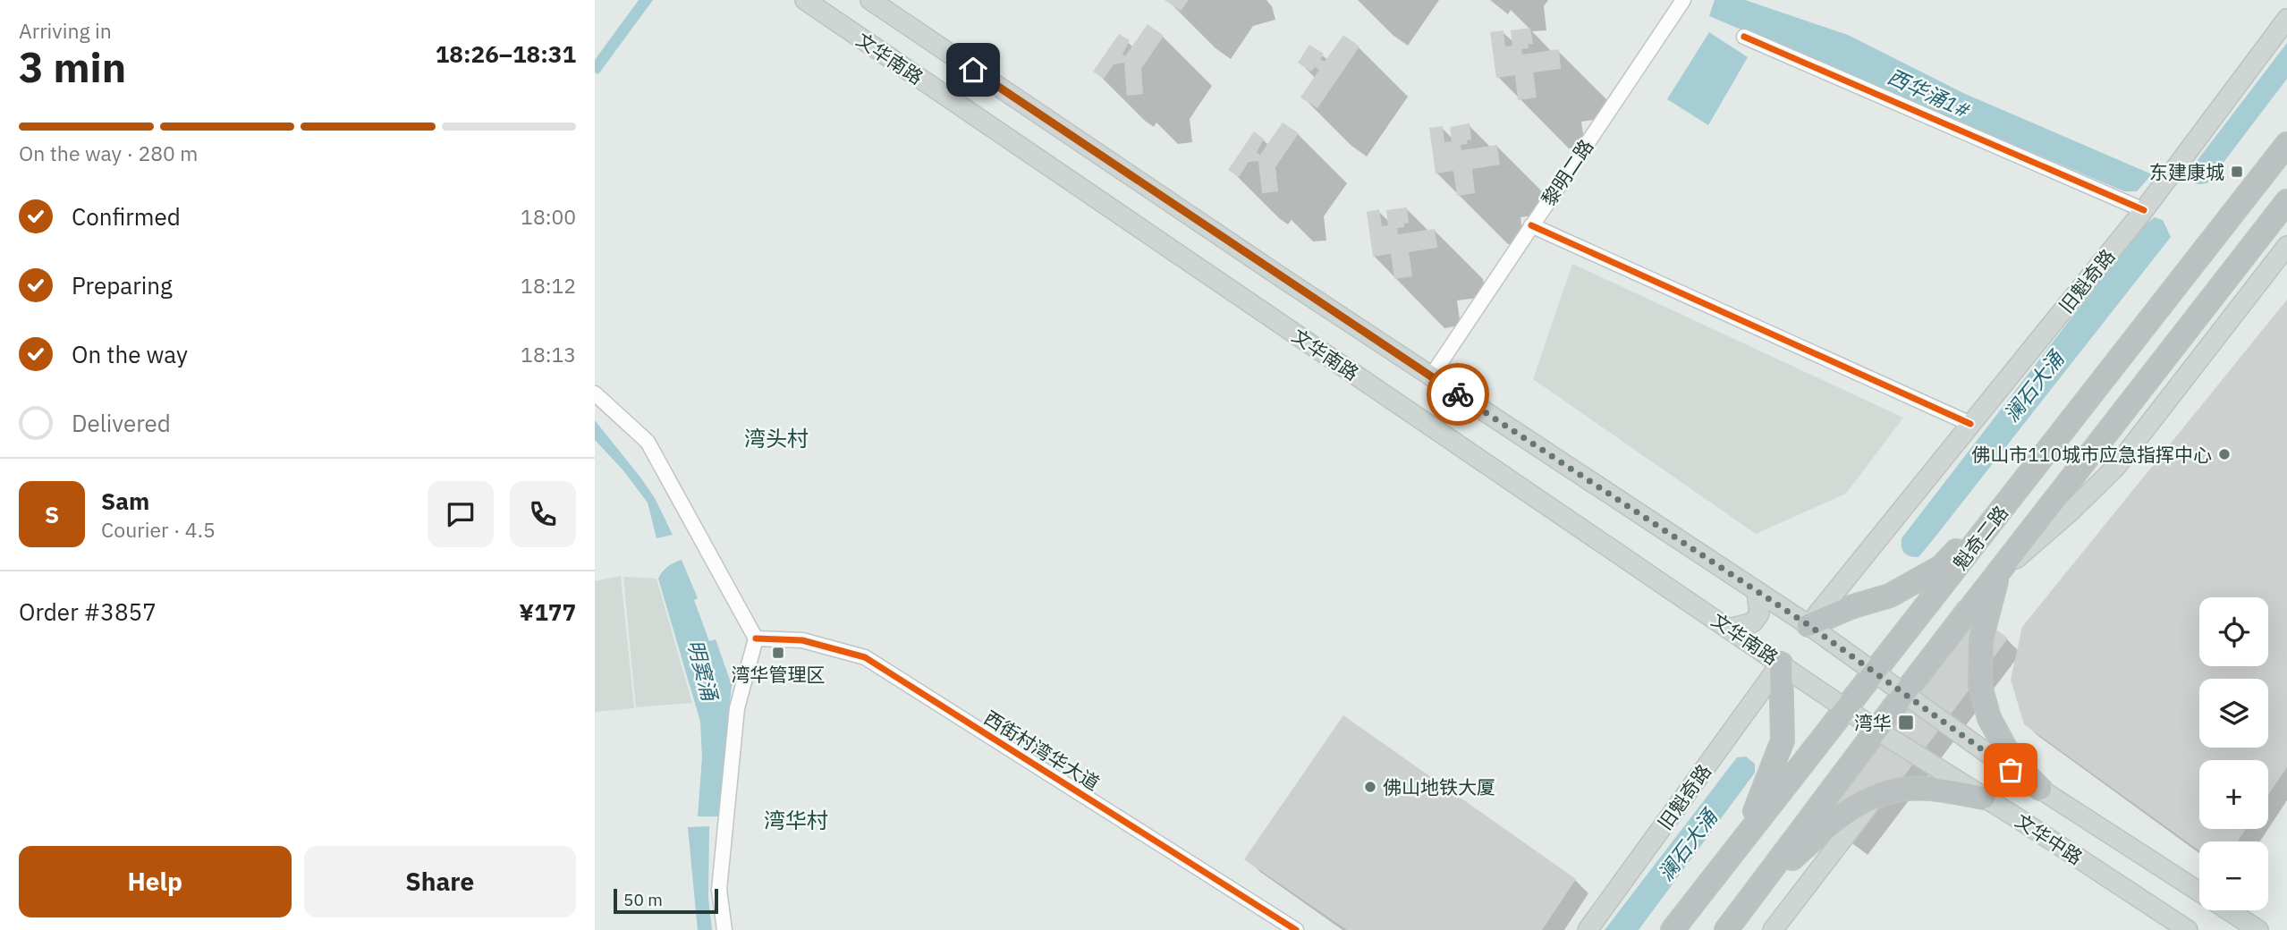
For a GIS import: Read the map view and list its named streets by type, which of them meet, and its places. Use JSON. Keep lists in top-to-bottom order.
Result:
{
  "streets": {
    "highway": ["魁奇二路"],
    "main road": ["文华南路", "旧魁奇路", "文华中路"],
    "street": ["黎明二路", "西街村湾华大道"]
  },
  "crossings": [
    ["文华南路", "黎明二路"],
    ["文华南路", "旧魁奇路"],
    ["文华南路", "魁奇二路"],
    ["文华南路", "文华中路"],
    ["魁奇二路", "文华中路"]
  ],
  "districts": ["湾头村", "湾华村"],
  "water": ["西华涌1#", "澜石大涌", "明窦涌"],
  "places": {
    "transit": ["东建康城", "湾华管理区", "湾华"],
    "other": ["佛山市110城市应急指挥中心", "佛山地铁大厦"]
  },
  "scale_bar": "50 m",
  "page": {
    "heading": ["3 min", "Arriving in", "18:26–18:31"],
    "panel": [
      "Sam",
      "Courier · 4.5",
      "Order #3857",
      "¥177"
    ],
    "bar": "On the way · 280 m",
    "list": [
      ["Confirmed", "18:00"],
      ["Preparing", "18:12"],
      ["On the way", "18:13"],
      "Delivered"
    ],
    "round": "S",
    "map_buttons": ["+", "−"],
    "buttons": ["Help", "Share"],
    "scale": "50 m"
  }
}
